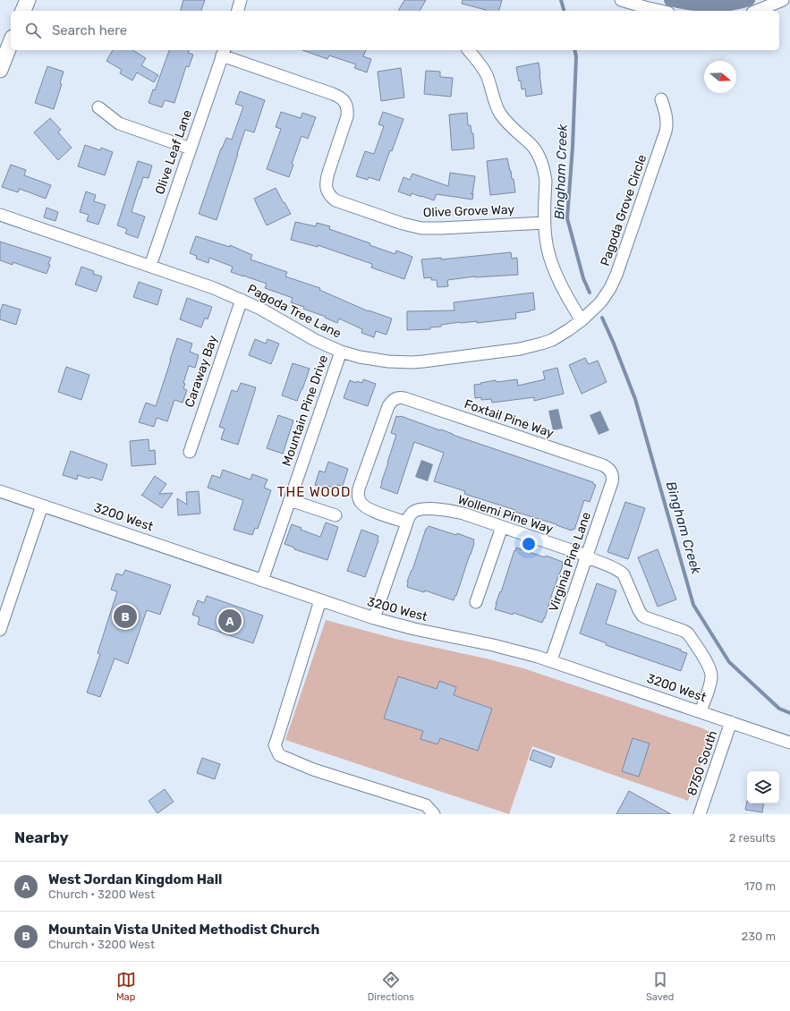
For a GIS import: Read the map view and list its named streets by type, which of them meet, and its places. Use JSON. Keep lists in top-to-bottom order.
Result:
{
  "streets": {
    "street": [
      "Olive Leaf Lane",
      "Pagoda Grove Circle",
      "Olive Grove Way",
      "Pagoda Tree Lane",
      "Caraway Bay",
      "Mountain Pine Drive",
      "Foxtail Pine Way",
      "Wollemi Pine Way",
      "3200 West",
      "Virginia Pine Lane",
      "8750 South"
    ]
  },
  "crossings": [
    ["Olive Leaf Lane", "Olive Grove Way"],
    ["Olive Leaf Lane", "Pagoda Tree Lane"],
    ["Pagoda Grove Circle", "Pagoda Tree Lane"],
    ["Pagoda Tree Lane", "Caraway Bay"],
    ["Pagoda Tree Lane", "Mountain Pine Drive"],
    ["Mountain Pine Drive", "3200 West"],
    ["Foxtail Pine Way", "Wollemi Pine Way"],
    ["Foxtail Pine Way", "Virginia Pine Lane"],
    ["Wollemi Pine Way", "3200 West"],
    ["Wollemi Pine Way", "Virginia Pine Lane"],
    ["3200 West", "Virginia Pine Lane"],
    ["3200 West", "8750 South"]
  ],
  "districts": ["THE WOOD"],
  "water": ["Bingham Creek"],
  "north": "right",
  "page": {
    "search": "Search here",
    "pins": ["B", "A"],
    "heading": ["Nearby", "2 results"],
    "list": [
      {
        "mark": "A",
        "name": "West Jordan Kingdom Hall",
        "note": "Church · 3200 West",
        "value": "170 m"
      },
      {
        "mark": "B",
        "name": "Mountain Vista United Methodist Church",
        "note": "Church · 3200 West",
        "value": "230 m"
      }
    ],
    "nav": ["Map", "Directions", "Saved"]
  }
}
